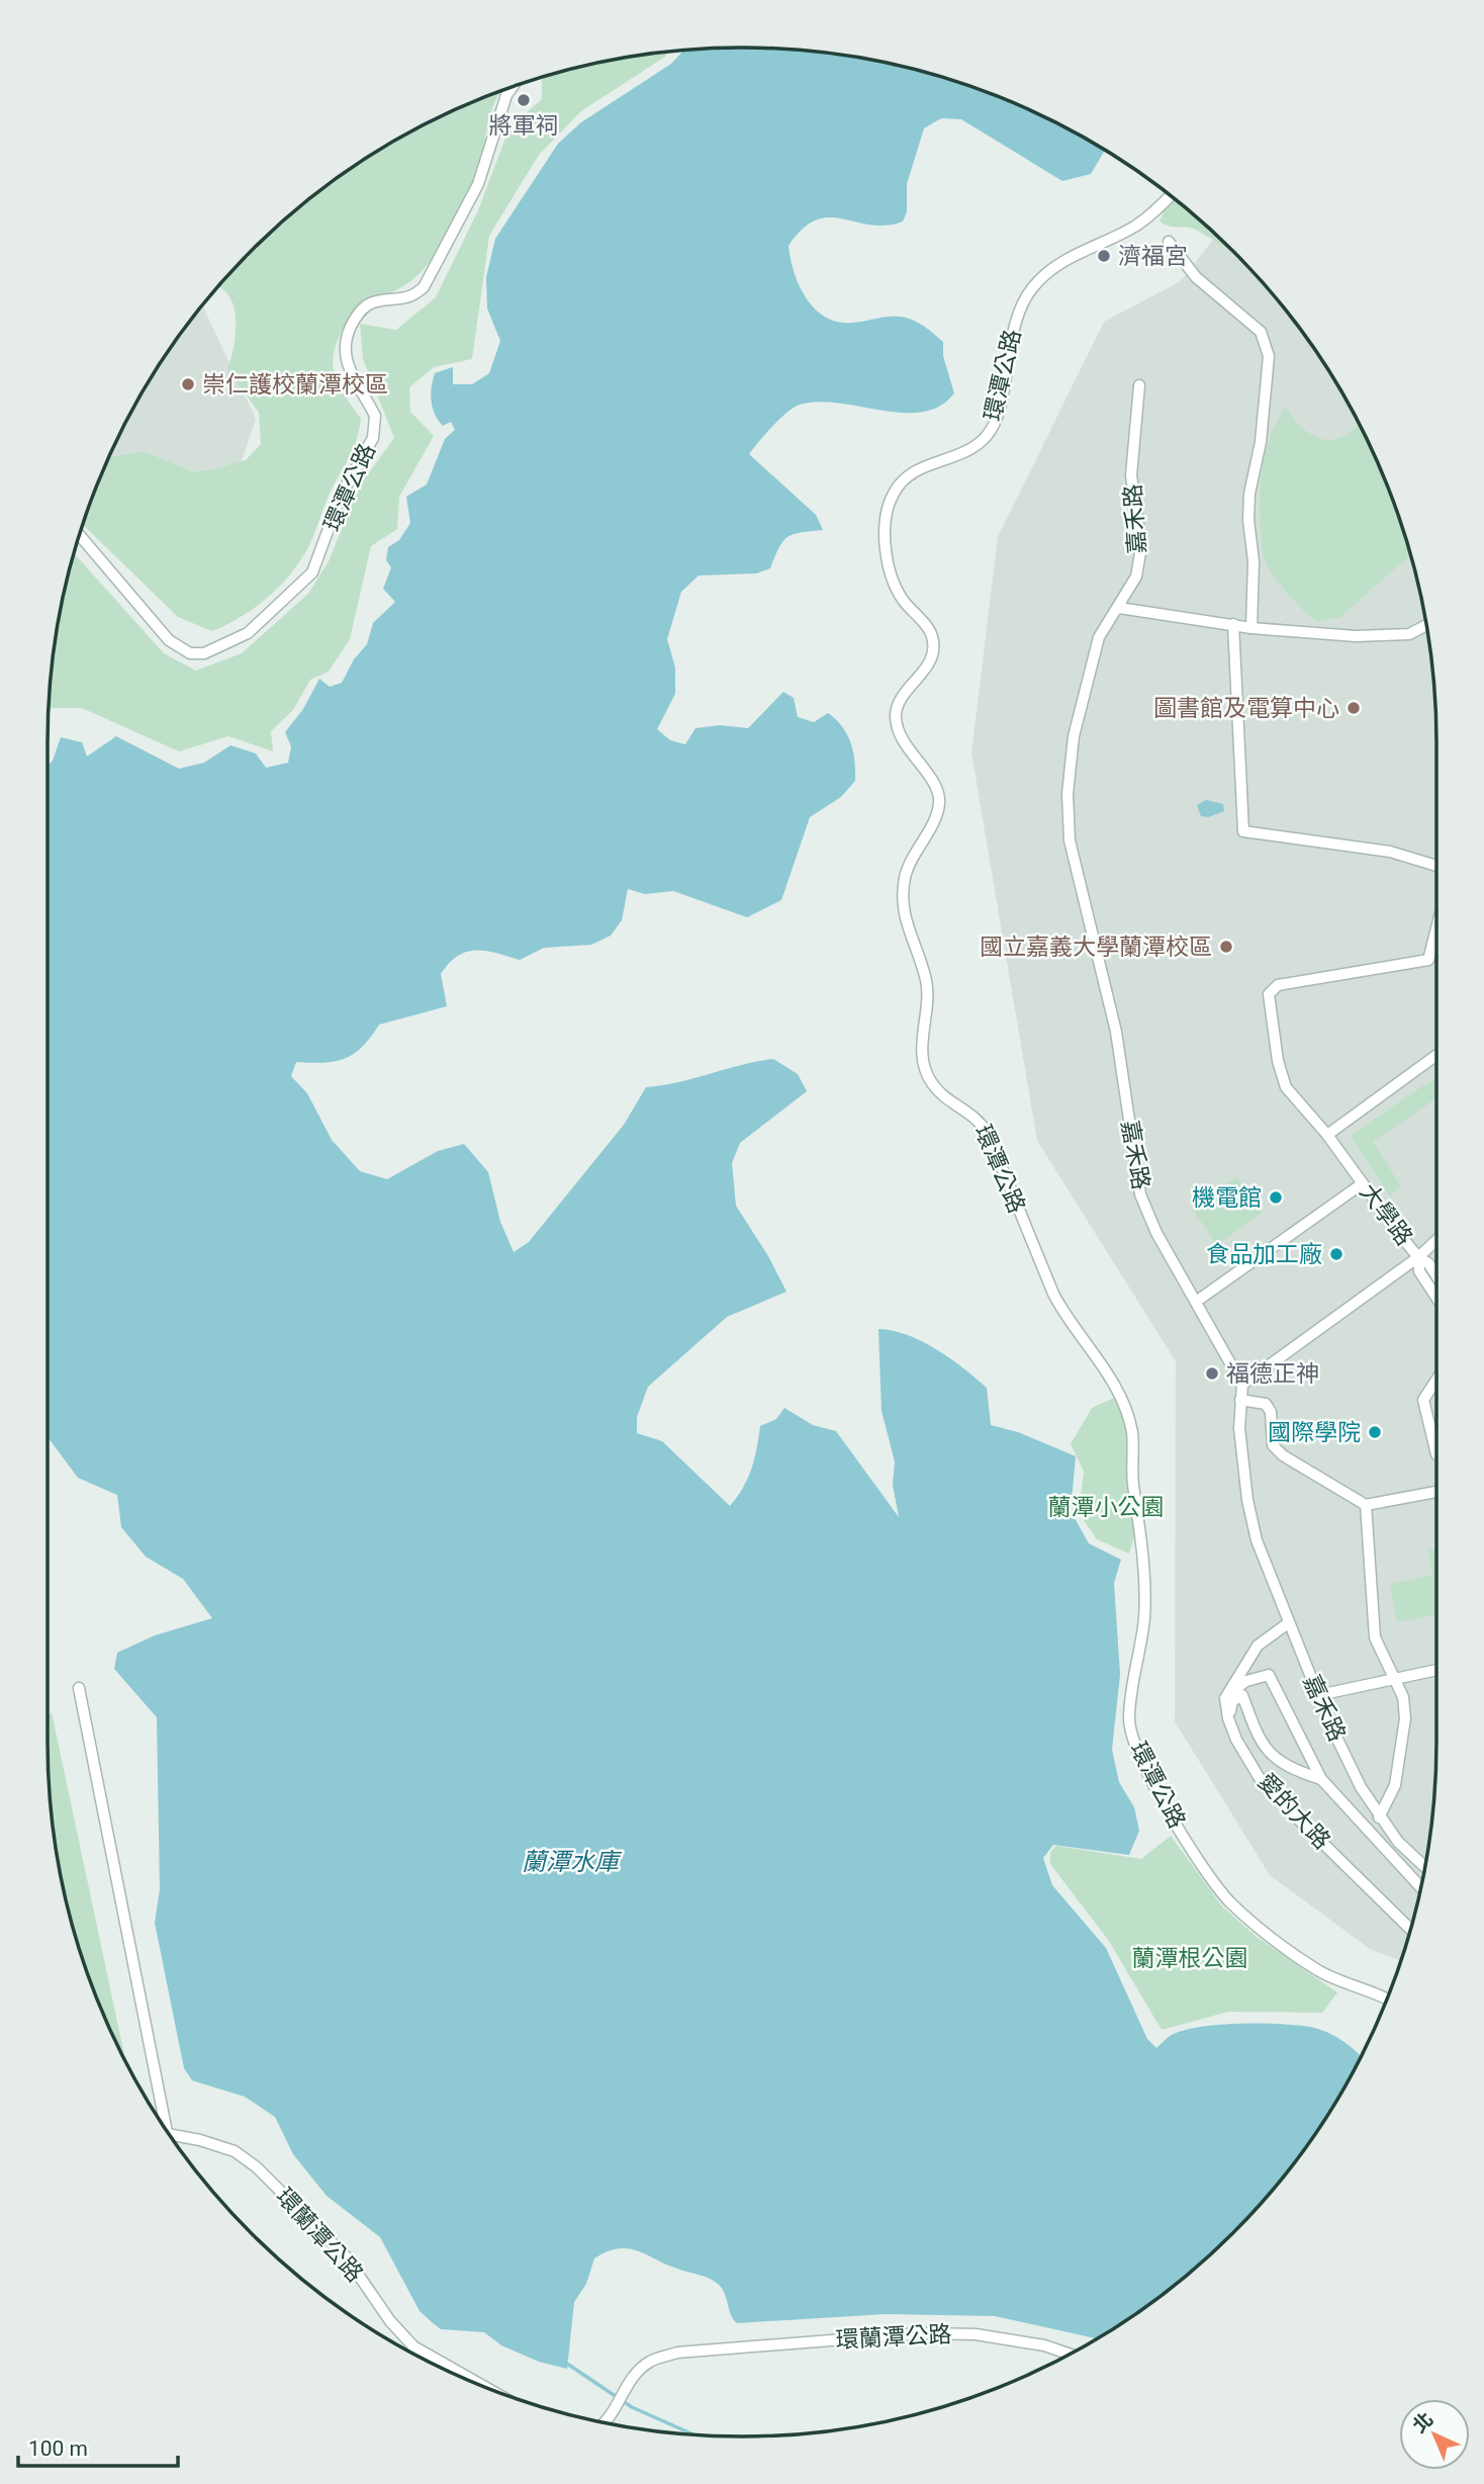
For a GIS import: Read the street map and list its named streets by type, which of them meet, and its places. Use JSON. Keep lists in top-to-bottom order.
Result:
{
  "streets": {
    "street": [
      "環潭公路",
      "嘉禾路",
      "大學路",
      "愛的大路",
      "環蘭潭公路"
    ]
  },
  "water": ["蘭潭水庫"],
  "parks": ["蘭潭小公園", "蘭潭根公園"],
  "places": [
    "將軍祠",
    "濟福宮",
    "崇仁護校蘭潭校區",
    "圖書館及電算中心",
    "國立嘉義大學蘭潭校區",
    "機電館",
    "食品加工廠",
    "福德正神",
    "國際學院"
  ],
  "scale_bar": "100 m",
  "north": "top left"
}
